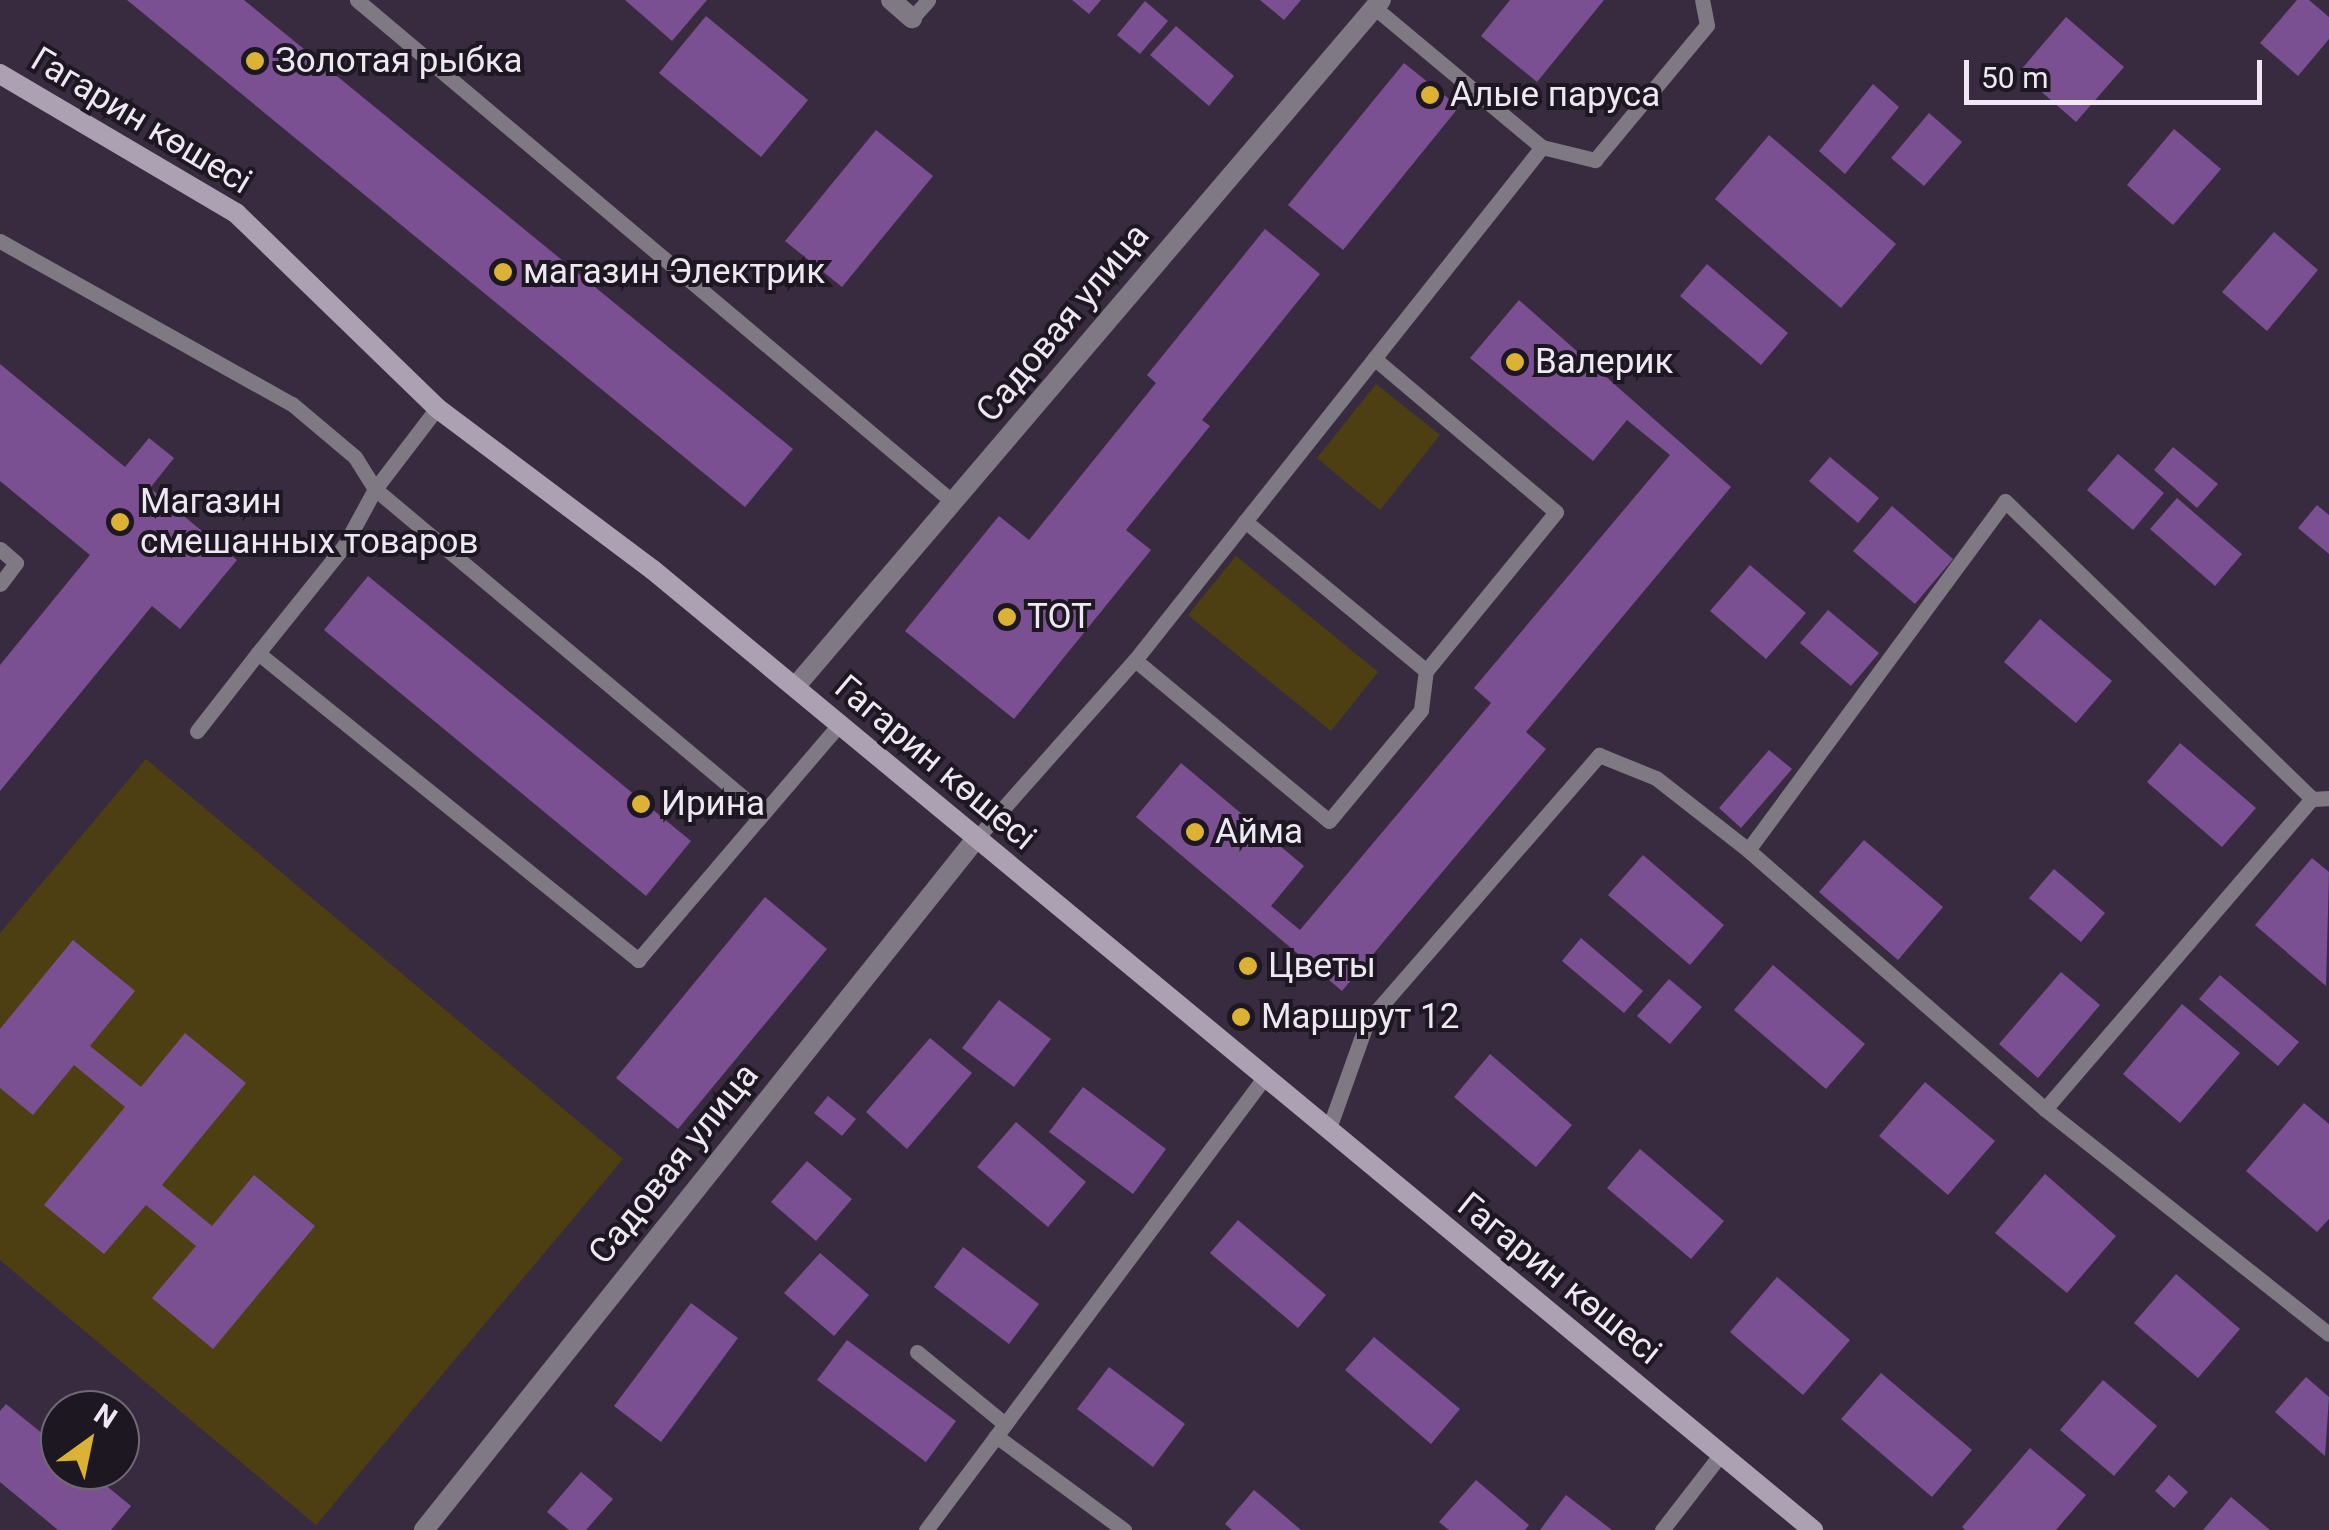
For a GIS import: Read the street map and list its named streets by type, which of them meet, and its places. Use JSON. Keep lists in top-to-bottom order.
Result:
{
  "streets": {
    "street": ["Гагарин көшесі", "Садовая улица"]
  },
  "crossings": [
    ["Гагарин көшесі", "Садовая улица"]
  ],
  "places": [
    "Золотая рыбка",
    "Алые паруса",
    "магазин Электрик",
    "Валерик",
    "Магазин смешанных товаров",
    "ТОТ",
    "Ирина",
    "Айма",
    "Цветы",
    "Маршрут 12"
  ],
  "scale_bar": "50 m",
  "north": "top right"
}
